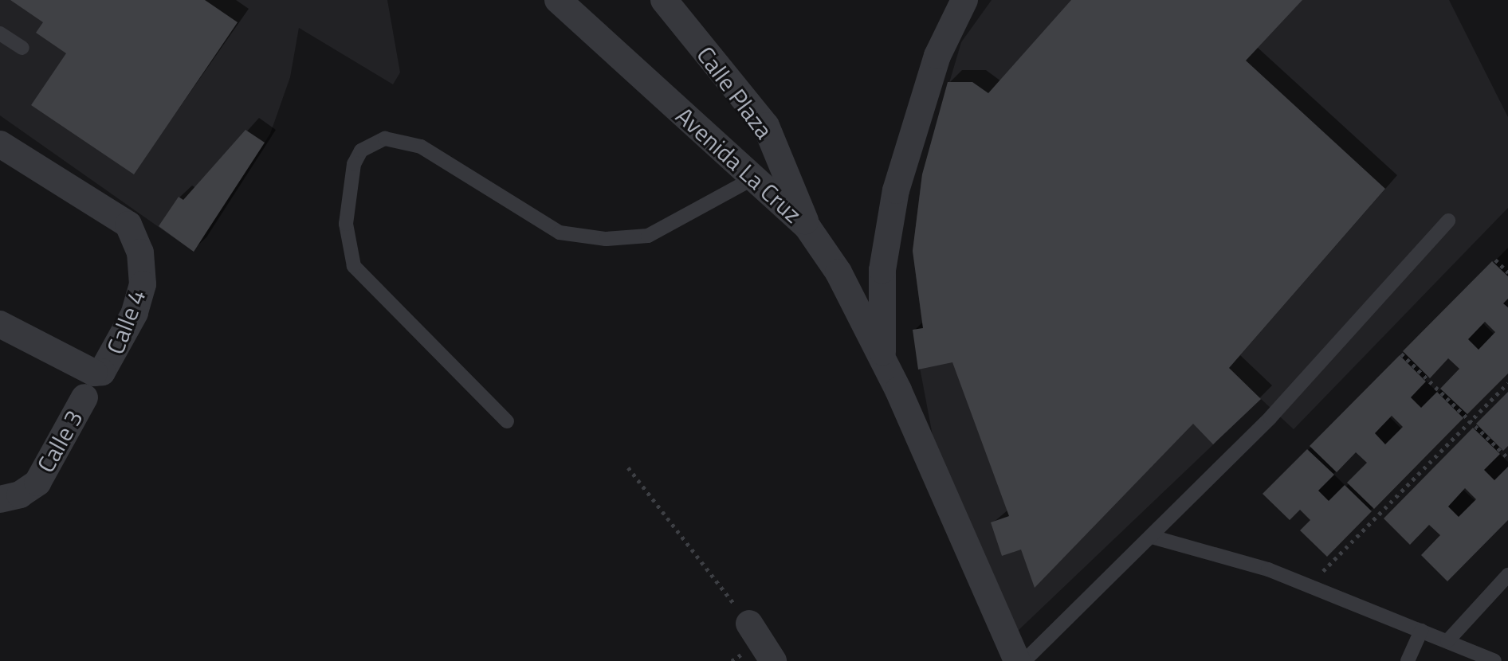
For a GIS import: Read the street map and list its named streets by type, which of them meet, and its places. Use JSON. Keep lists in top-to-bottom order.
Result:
{
  "streets": {
    "street": [
      "Calle Plaza",
      "Avenida La Cruz",
      "Calle 4",
      "Calle 3"
    ]
  },
  "crossings": [
    ["Calle Plaza", "Avenida La Cruz"],
    ["Calle 4", "Calle 3"]
  ]
}
